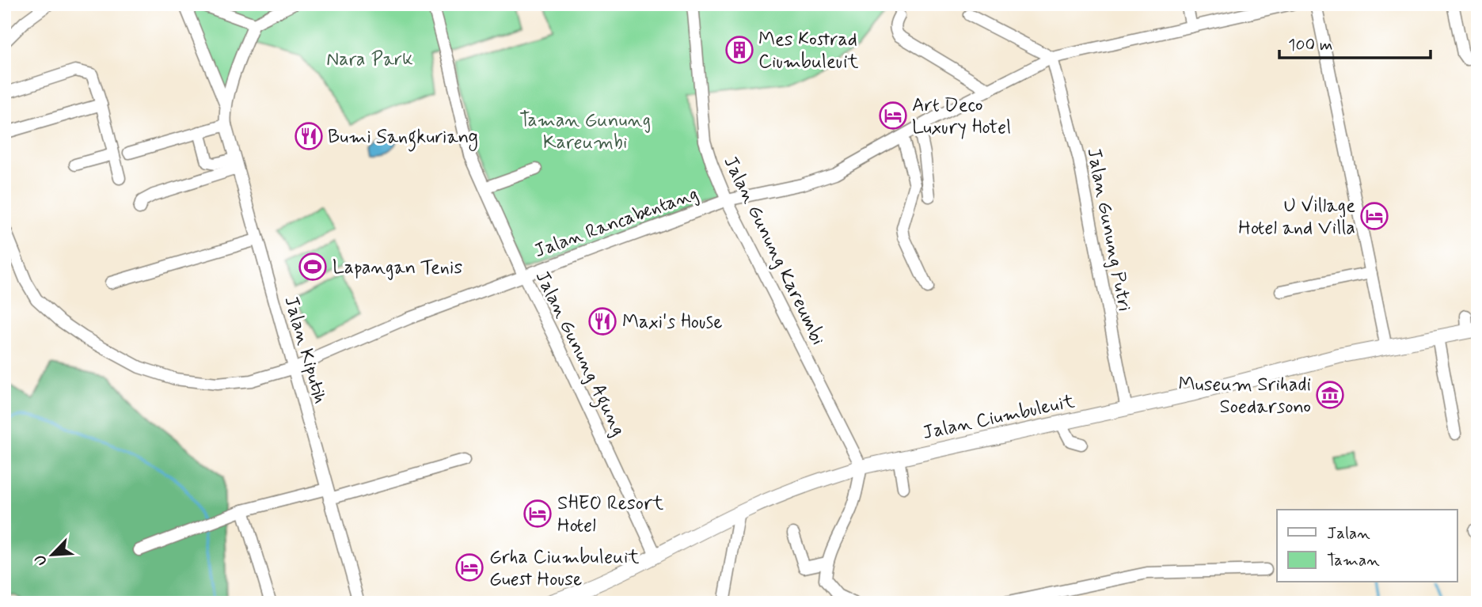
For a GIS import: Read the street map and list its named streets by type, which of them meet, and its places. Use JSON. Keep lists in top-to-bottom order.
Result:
{
  "streets": {
    "main road": ["Jalan Ciumbuleuit"],
    "street": [
      "Jalan Rancabentang",
      "Jalan Gunung Putri",
      "Jalan Gunung Kareumbi",
      "Jalan Kiputih",
      "Jalan Gunung Agung"
    ]
  },
  "crossings": [
    ["Jalan Rancabentang", "Jalan Gunung Putri"],
    ["Jalan Rancabentang", "Jalan Gunung Kareumbi"],
    ["Jalan Rancabentang", "Jalan Kiputih"],
    ["Jalan Rancabentang", "Jalan Gunung Agung"],
    ["Jalan Gunung Putri", "Jalan Ciumbuleuit"],
    ["Jalan Gunung Kareumbi", "Jalan Ciumbuleuit"],
    ["Jalan Gunung Agung", "Jalan Ciumbuleuit"]
  ],
  "parks": ["Nara Park", "Taman Gunung Kareumbi"],
  "places": {
    "building": ["Mes Kostrad Ciumbuleuit"],
    "hotel": [
      "Art Deco Luxury Hotel",
      "U Village Hotel and Villa",
      "SHEO Resort Hotel",
      "Grha Ciumbuleuit Guest House"
    ],
    "restaurant": ["Bumi Sangkuriang", "Maxi's House"],
    "sports": ["Lapangan Tenis"],
    "museum": ["Museum Srihadi Soedarsono"]
  },
  "legend": ["Jalan", "Taman"],
  "scale_bar": "100 m",
  "north": "bottom left"
}
